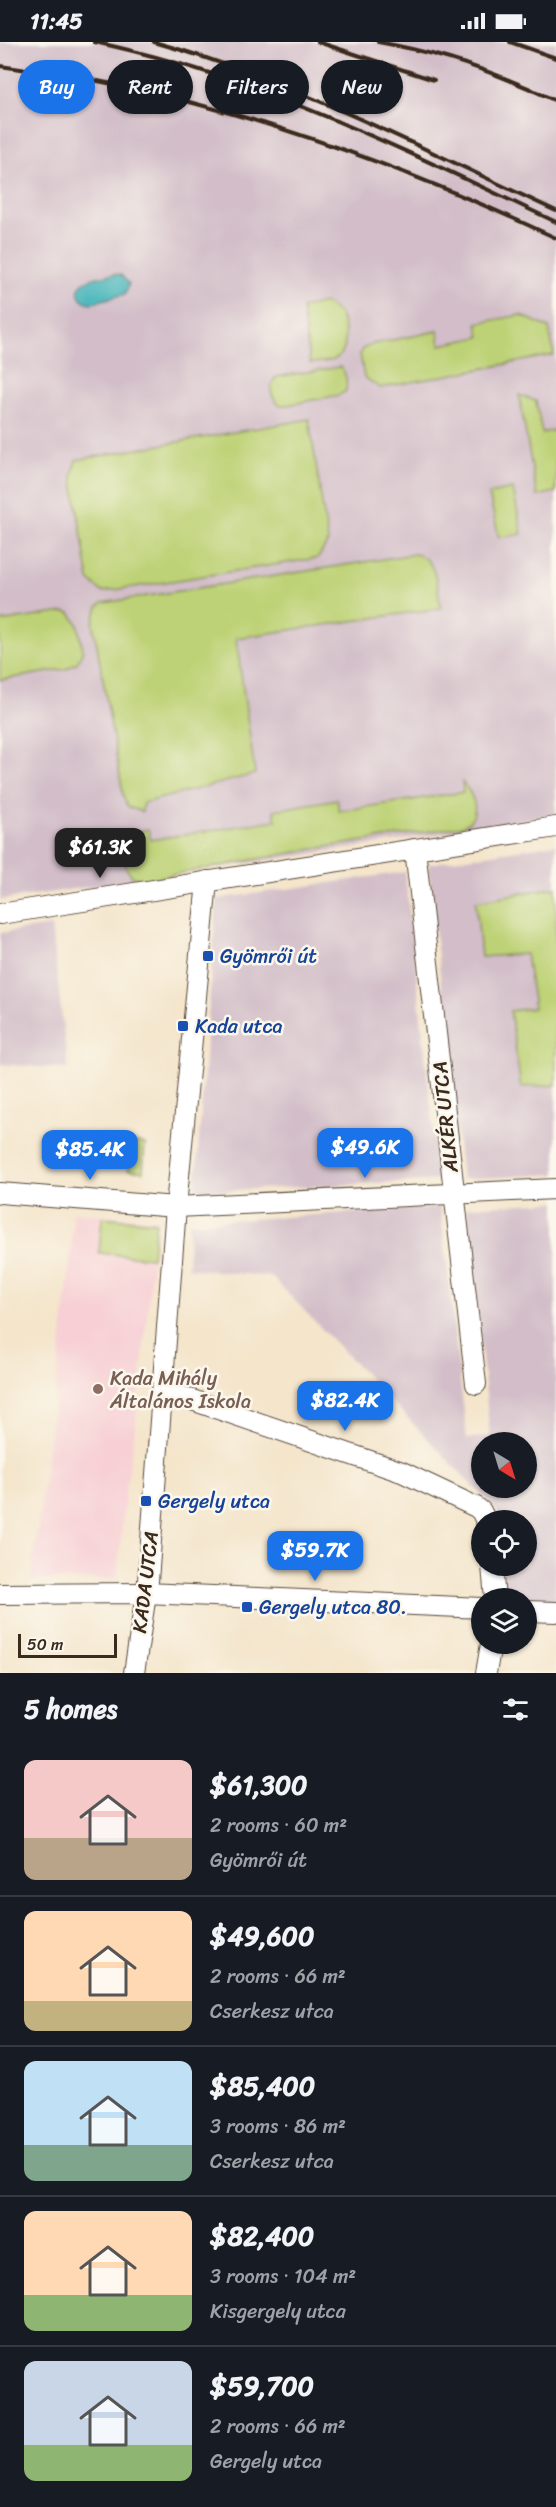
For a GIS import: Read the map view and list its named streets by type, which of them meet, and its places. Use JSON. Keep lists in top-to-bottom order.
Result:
{
  "streets": {
    "street": ["ALKÉR UTCA", "KADA UTCA"]
  },
  "places": {
    "transit": [
      "Gyömrői út",
      "Kada utca",
      "Gergely utca",
      "Gergely utca 80."
    ],
    "other": ["Kada Mihály Általános Iskola"]
  },
  "scale_bar": "50 m",
  "north": "bottom right",
  "page": {
    "status": "11:45",
    "chip": [
      "Buy",
      "Rent",
      "Filters",
      "New"
    ],
    "price": [
      "$61.3K",
      "$49.6K",
      "$85.4K",
      "$82.4K",
      "$59.7K"
    ],
    "scale": "50 m",
    "heading": "5 homes",
    "list": [
      {
        "name": "$61,300",
        "note": "2 rooms · 60 m² · Gyömrői út"
      },
      {
        "name": "$49,600",
        "note": "2 rooms · 66 m² · Cserkesz utca"
      },
      {
        "name": "$85,400",
        "note": "3 rooms · 86 m² · Cserkesz utca"
      },
      {
        "name": "$82,400",
        "note": "3 rooms · 104 m² · Kisgergely utca"
      },
      {
        "name": "$59,700",
        "note": "2 rooms · 66 m² · Gergely utca"
      }
    ]
  }
}
